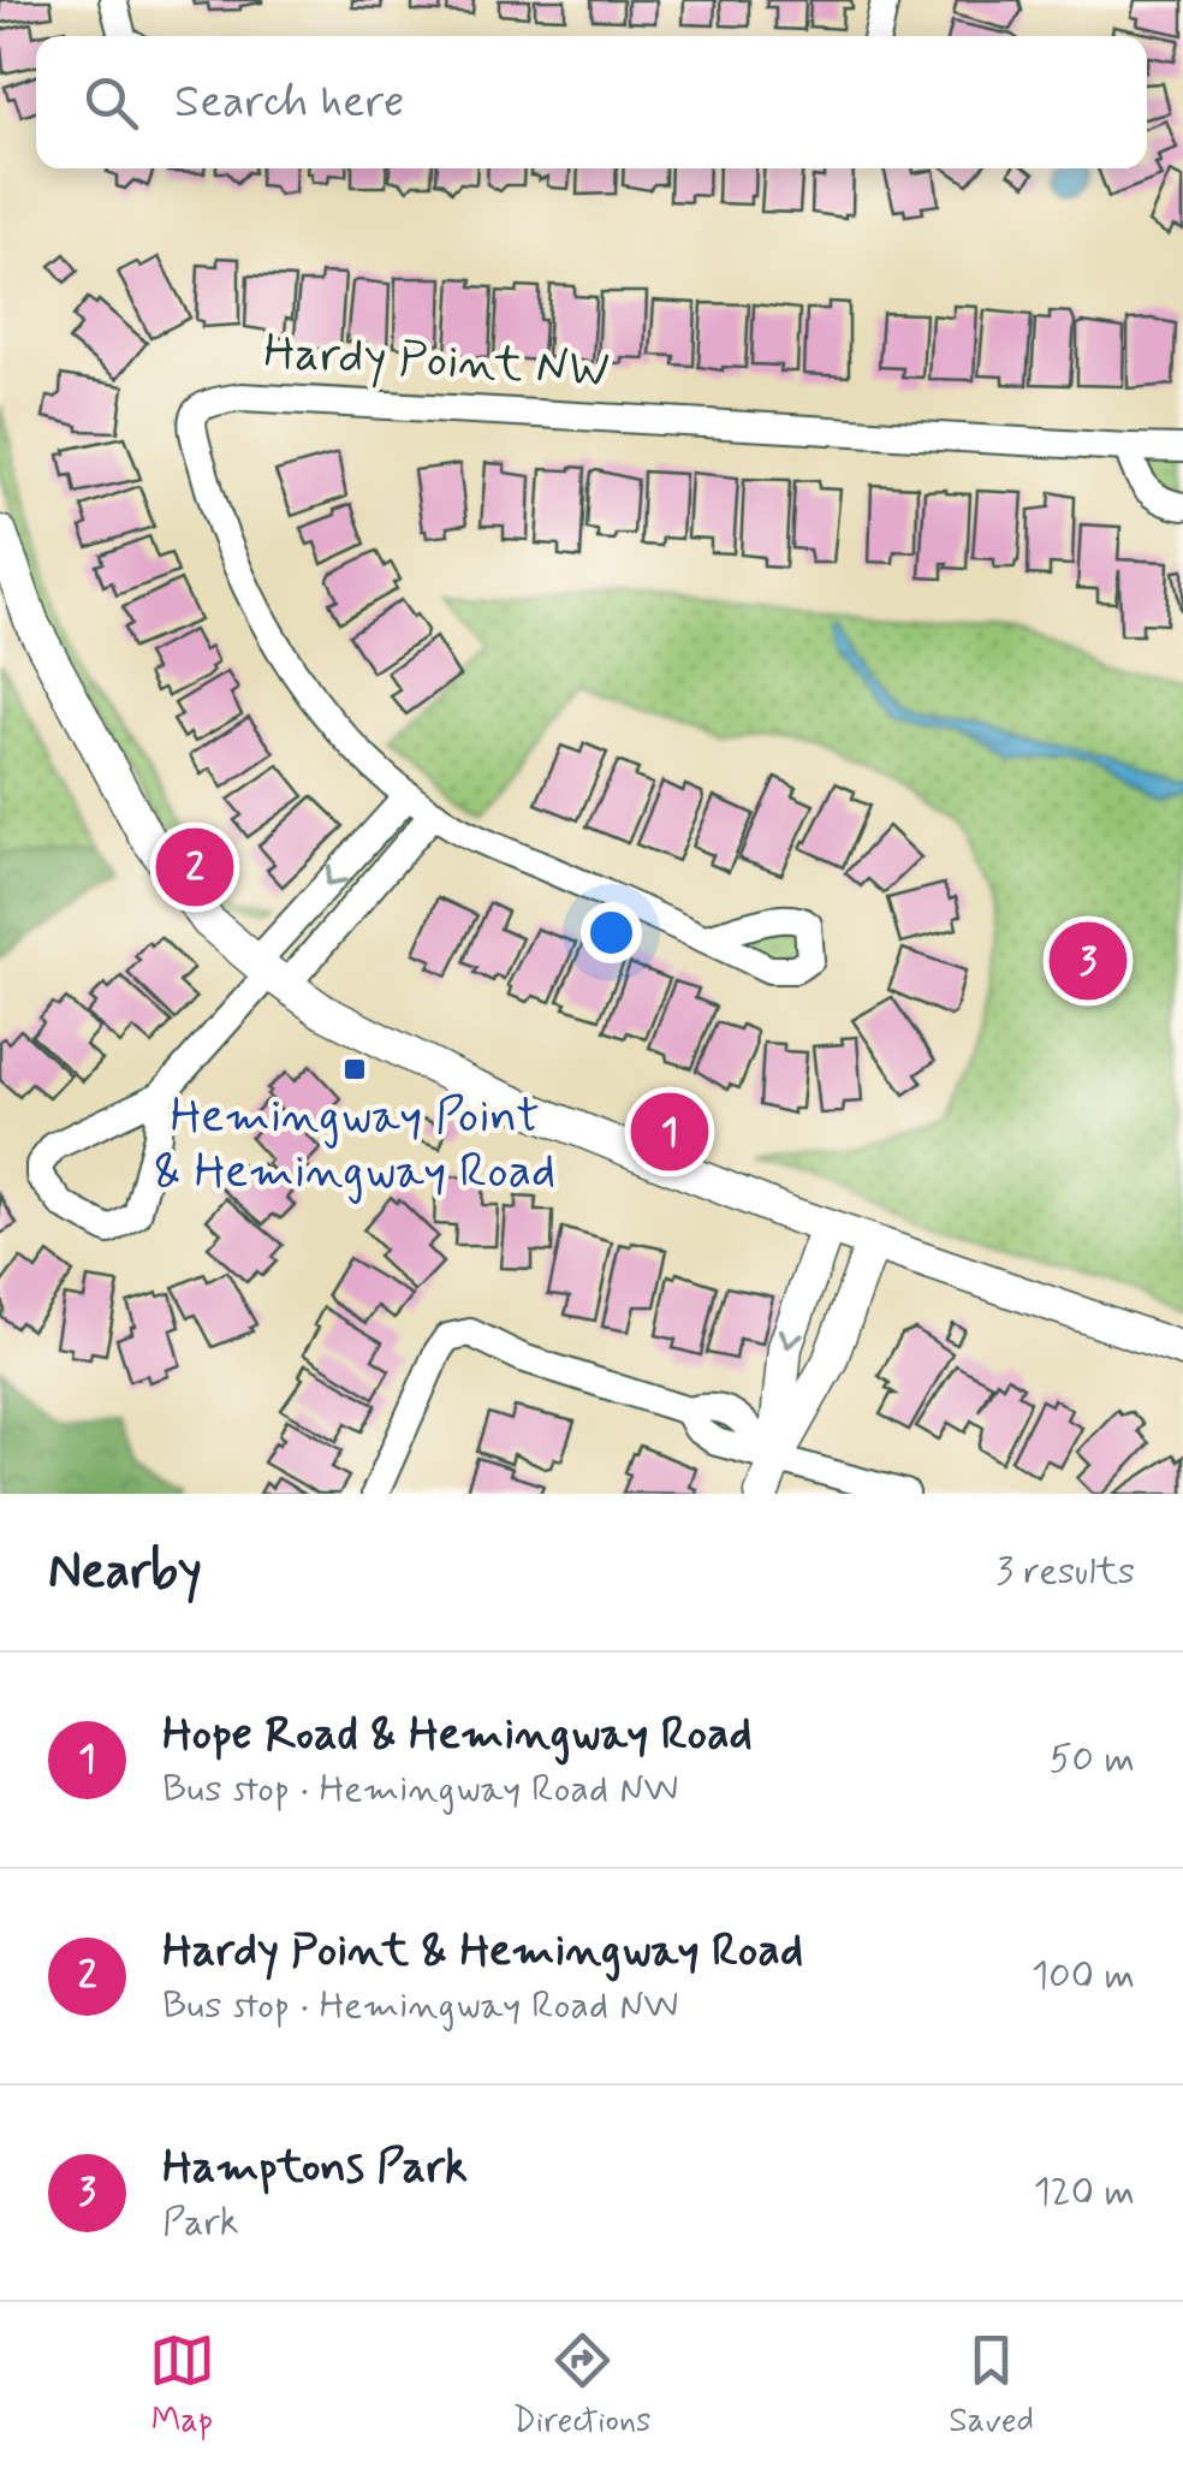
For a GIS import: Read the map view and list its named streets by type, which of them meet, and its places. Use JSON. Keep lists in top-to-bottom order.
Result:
{
  "streets": {
    "street": ["Hardy Point NW"]
  },
  "places": {
    "transit": ["Hemingway Point & Hemingway Road"]
  },
  "page": {
    "search": "Search here",
    "pins": ["2", "3", "1"],
    "heading": ["Nearby", "3 results"],
    "list": [
      {
        "mark": "1",
        "name": "Hope Road & Hemingway Road",
        "note": "Bus stop · Hemingway Road NW",
        "value": "50 m"
      },
      {
        "mark": "2",
        "name": "Hardy Point & Hemingway Road",
        "note": "Bus stop · Hemingway Road NW",
        "value": "100 m"
      },
      {
        "mark": "3",
        "name": "Hamptons Park",
        "note": "Park",
        "value": "120 m"
      }
    ],
    "nav": ["Map", "Directions", "Saved"]
  }
}
